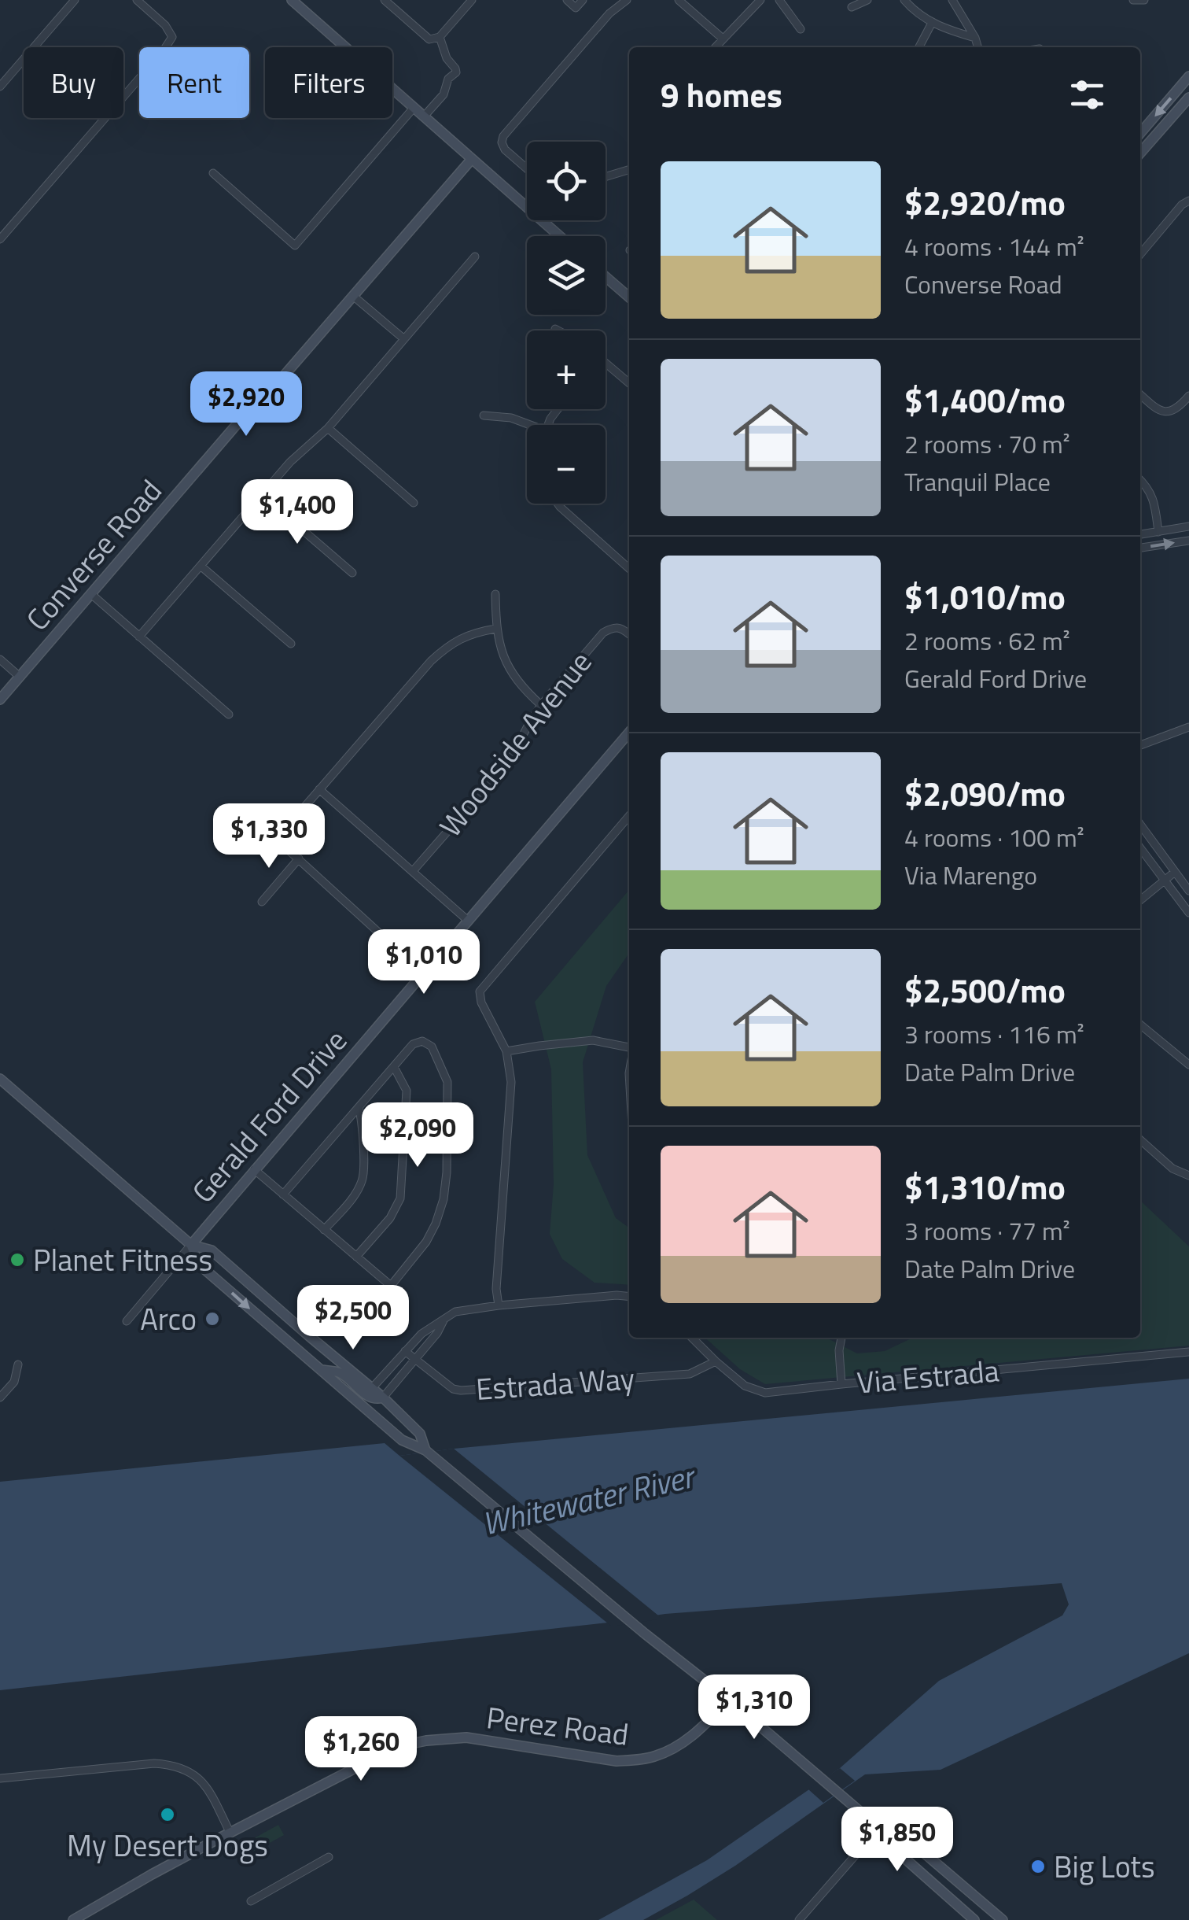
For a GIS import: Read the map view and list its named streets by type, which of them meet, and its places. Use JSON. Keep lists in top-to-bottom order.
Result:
{
  "streets": {
    "main road": ["Converse Road", "Gerald Ford Drive", "Perez Road"],
    "street": ["Woodside Avenue", "Via Estrada", "Estrada Way"]
  },
  "crossings": [
    ["Via Estrada", "Estrada Way"]
  ],
  "water": ["Whitewater River"],
  "places": [
    "Planet Fitness",
    "Arco",
    "My Desert Dogs",
    "Big Lots"
  ],
  "page": {
    "chip": ["Buy", "Rent", "Filters"],
    "heading": "9 homes",
    "map_buttons": ["+", "−"],
    "list": [
      {
        "name": "$2,920/mo",
        "note": "4 rooms · 144 m² · Converse Road"
      },
      {
        "name": "$1,400/mo",
        "note": "2 rooms · 70 m² · Tranquil Place"
      },
      {
        "name": "$1,010/mo",
        "note": "2 rooms · 62 m² · Gerald Ford Drive"
      },
      {
        "name": "$2,090/mo",
        "note": "4 rooms · 100 m² · Via Marengo"
      },
      {
        "name": "$2,500/mo",
        "note": "3 rooms · 116 m² · Date Palm Drive"
      },
      {
        "name": "$1,310/mo",
        "note": "3 rooms · 77 m² · Date Palm Drive"
      }
    ],
    "price": [
      "$2,920",
      "$1,400",
      "$1,330",
      "$1,010",
      "$2,090",
      "$2,500",
      "$1,310",
      "$1,260",
      "$1,850"
    ]
  }
}
